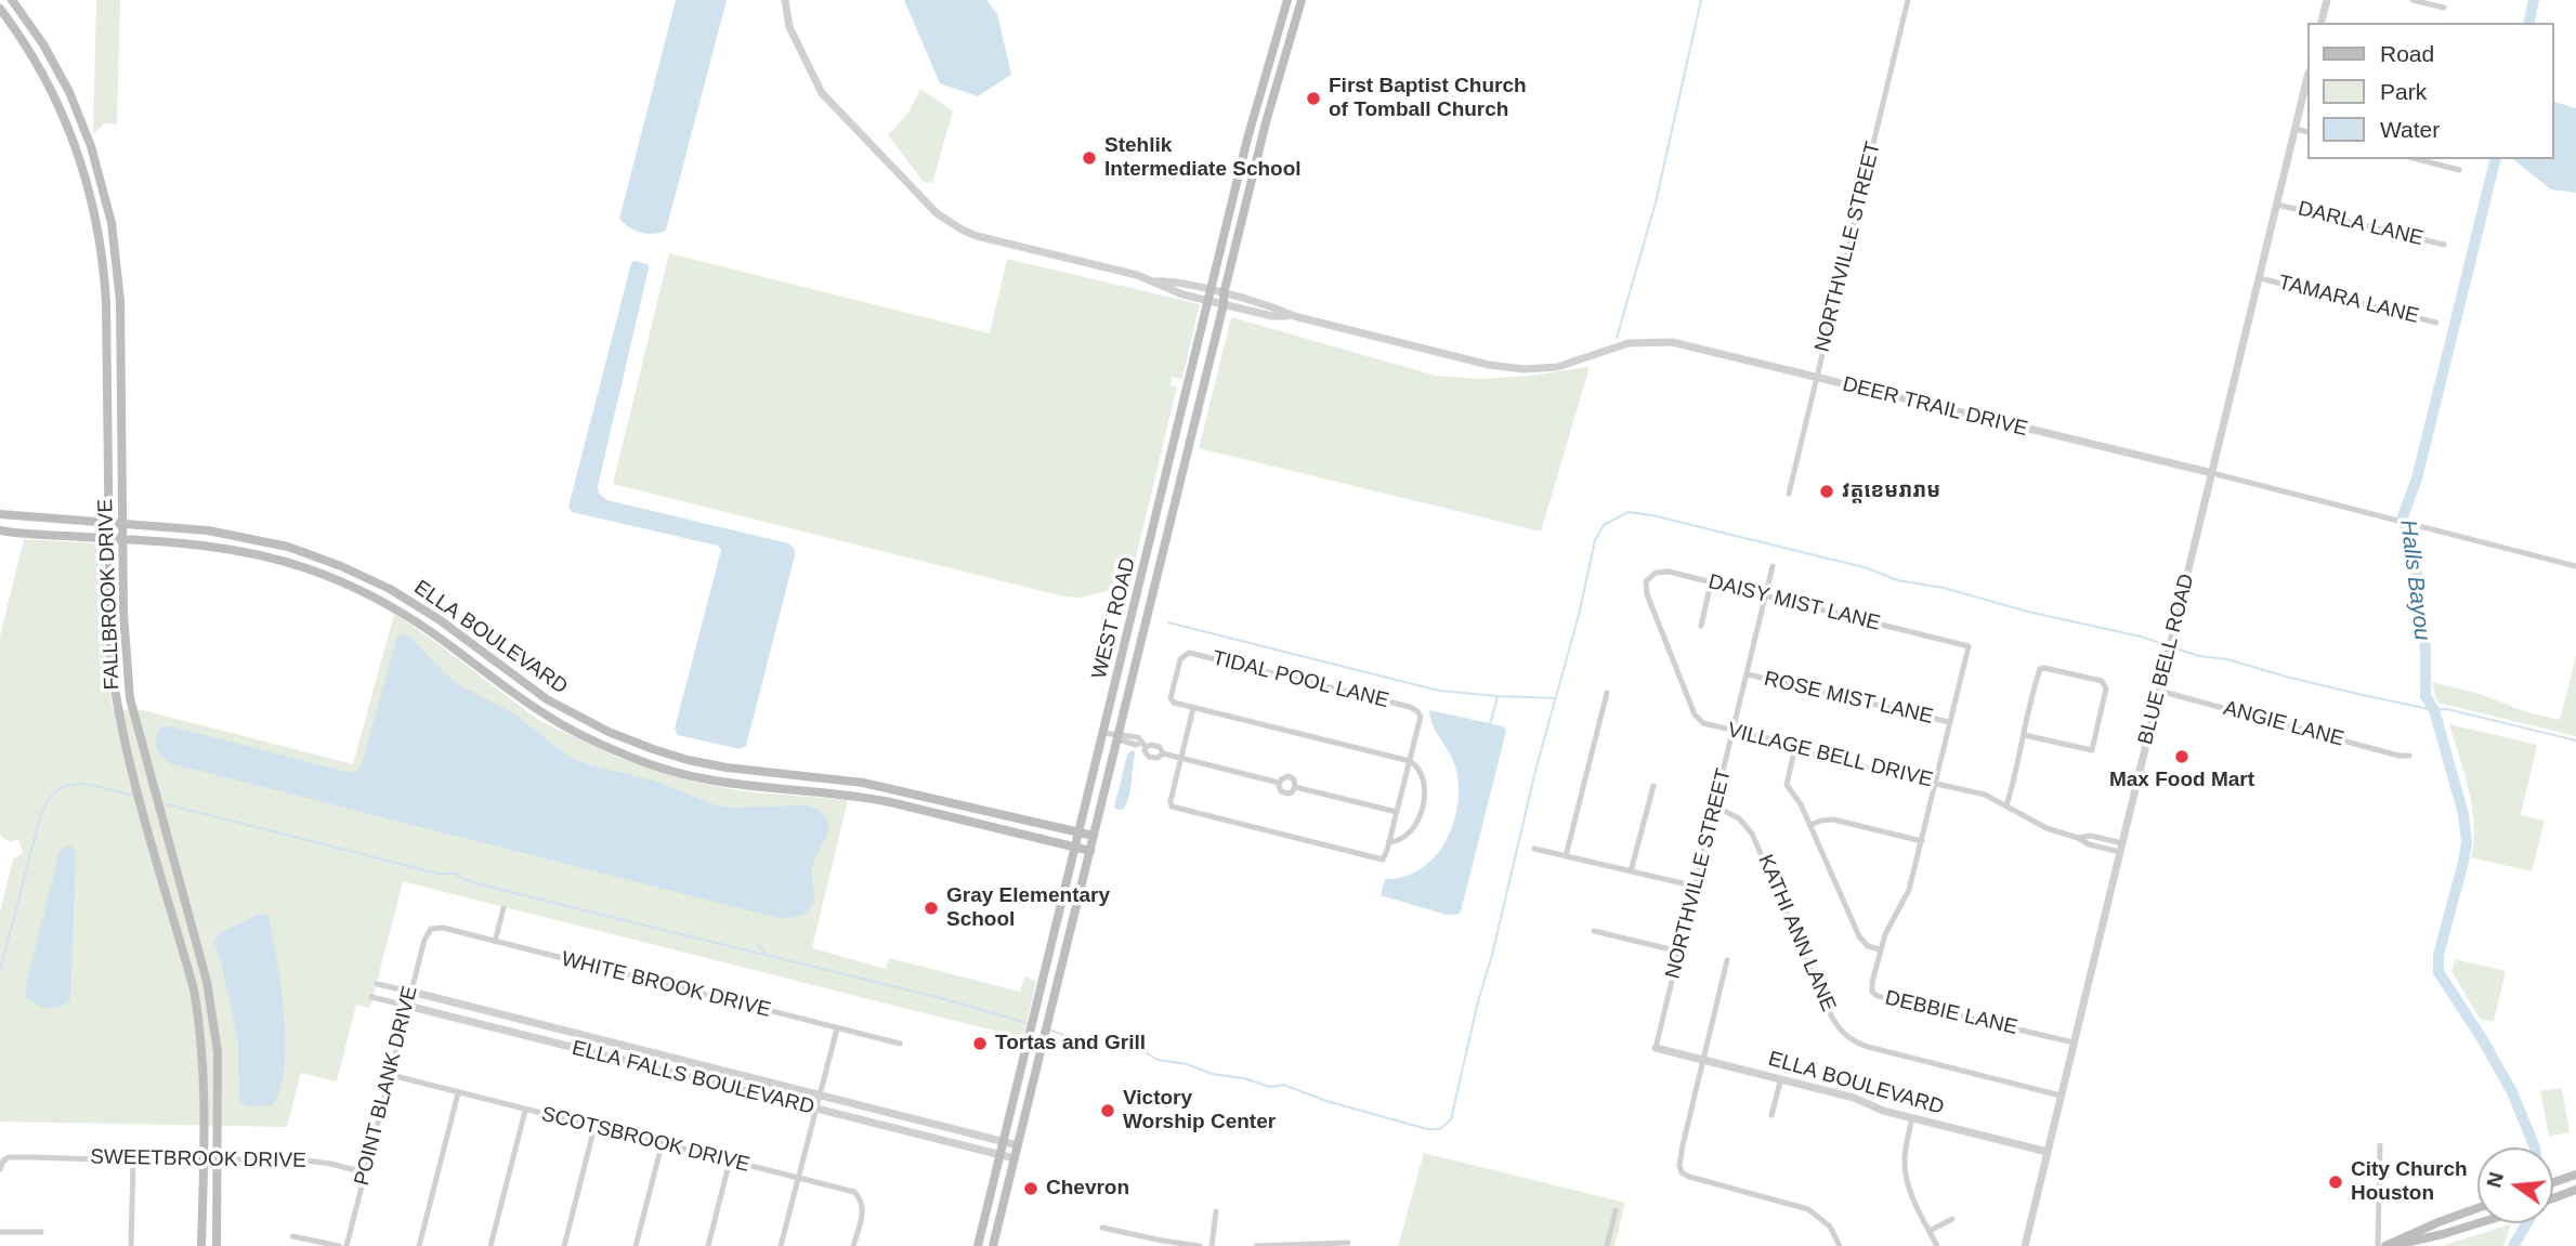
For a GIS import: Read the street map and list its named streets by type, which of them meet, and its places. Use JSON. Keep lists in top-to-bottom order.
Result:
{
  "streets": {
    "main road": ["FALLBROOK DRIVE", "WEST ROAD", "ELLA BOULEVARD"],
    "street": [
      "DARLA LANE",
      "NORTHVILLE STREET",
      "TAMARA LANE",
      "DEER TRAIL DRIVE",
      "DAISY MIST LANE",
      "BLUE BELL ROAD",
      "TIDAL POOL LANE",
      "ROSE MIST LANE",
      "ANGIE LANE",
      "VILLAGE BELL DRIVE",
      "KATHI ANN LANE",
      "WHITE BROOK DRIVE",
      "DEBBIE LANE",
      "ELLA FALLS BOULEVARD",
      "POINT BLANK DRIVE",
      "SCOTSBROOK DRIVE",
      "SWEETBROOK DRIVE"
    ]
  },
  "crossings": [
    ["DARLA LANE", "BLUE BELL ROAD"],
    ["NORTHVILLE STREET", "DEER TRAIL DRIVE"],
    ["NORTHVILLE STREET", "DAISY MIST LANE"],
    ["NORTHVILLE STREET", "ELLA BOULEVARD"],
    ["NORTHVILLE STREET", "ROSE MIST LANE"],
    ["NORTHVILLE STREET", "VILLAGE BELL DRIVE"],
    ["NORTHVILLE STREET", "KATHI ANN LANE"],
    ["TAMARA LANE", "BLUE BELL ROAD"],
    ["DEER TRAIL DRIVE", "WEST ROAD"],
    ["DEER TRAIL DRIVE", "BLUE BELL ROAD"],
    ["FALLBROOK DRIVE", "ELLA BOULEVARD"],
    ["FALLBROOK DRIVE", "SWEETBROOK DRIVE"],
    ["DAISY MIST LANE", "ROSE MIST LANE"],
    ["DAISY MIST LANE", "VILLAGE BELL DRIVE"],
    ["WEST ROAD", "ELLA BOULEVARD"],
    ["WEST ROAD", "ELLA FALLS BOULEVARD"],
    ["ELLA BOULEVARD", "BLUE BELL ROAD"],
    ["BLUE BELL ROAD", "ANGIE LANE"],
    ["BLUE BELL ROAD", "VILLAGE BELL DRIVE"],
    ["BLUE BELL ROAD", "KATHI ANN LANE"],
    ["BLUE BELL ROAD", "DEBBIE LANE"],
    ["WHITE BROOK DRIVE", "POINT BLANK DRIVE"],
    ["ELLA FALLS BOULEVARD", "POINT BLANK DRIVE"],
    ["POINT BLANK DRIVE", "SCOTSBROOK DRIVE"],
    ["POINT BLANK DRIVE", "SWEETBROOK DRIVE"]
  ],
  "water": ["Halls Bayou"],
  "places": [
    "First Baptist Church of Tomball Church",
    "Stehlik Intermediate School",
    "វត្តខេមរារាម",
    "Max Food Mart",
    "Gray Elementary School",
    "Tortas and Grill",
    "Victory Worship Center",
    "City Church Houston",
    "Chevron"
  ],
  "legend": ["Road", "Park", "Water"],
  "north": "left"
}
